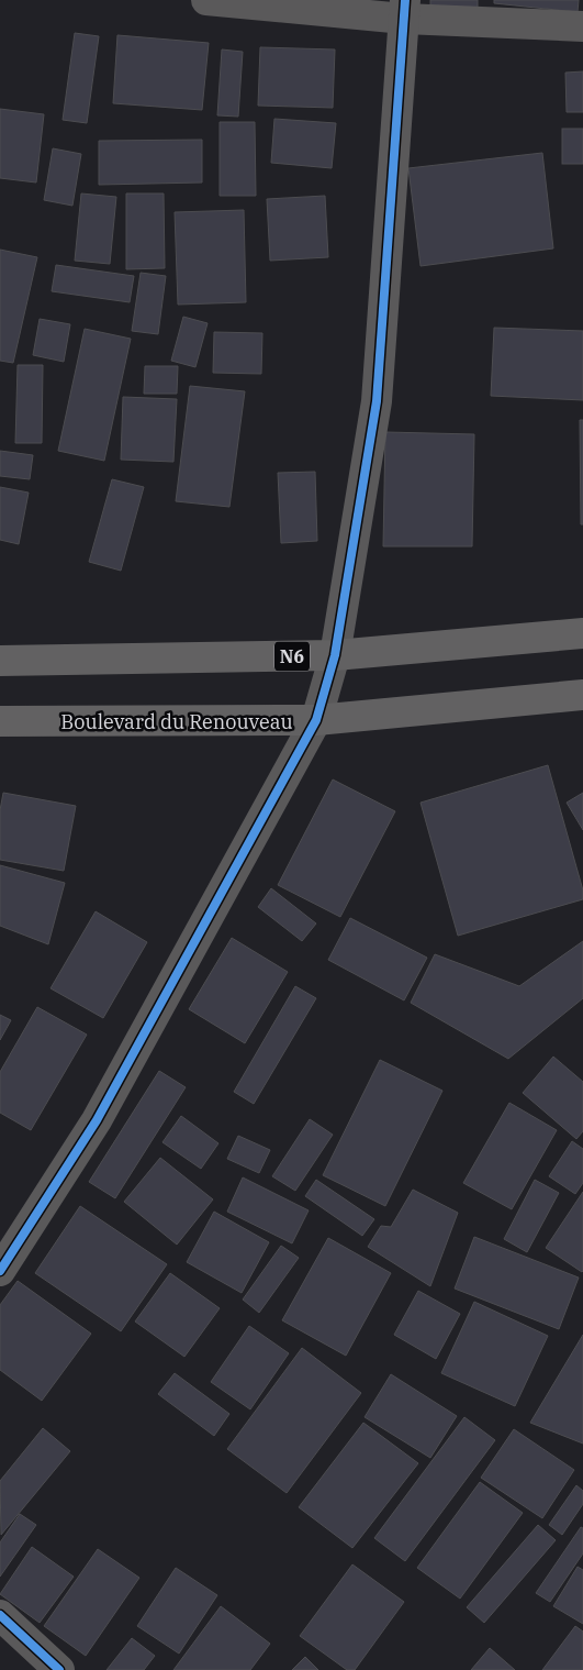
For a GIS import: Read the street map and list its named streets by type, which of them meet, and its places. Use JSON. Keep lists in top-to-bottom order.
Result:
{
  "streets": {
    "highway": ["N6", "Boulevard du Renouveau"]
  }
}
